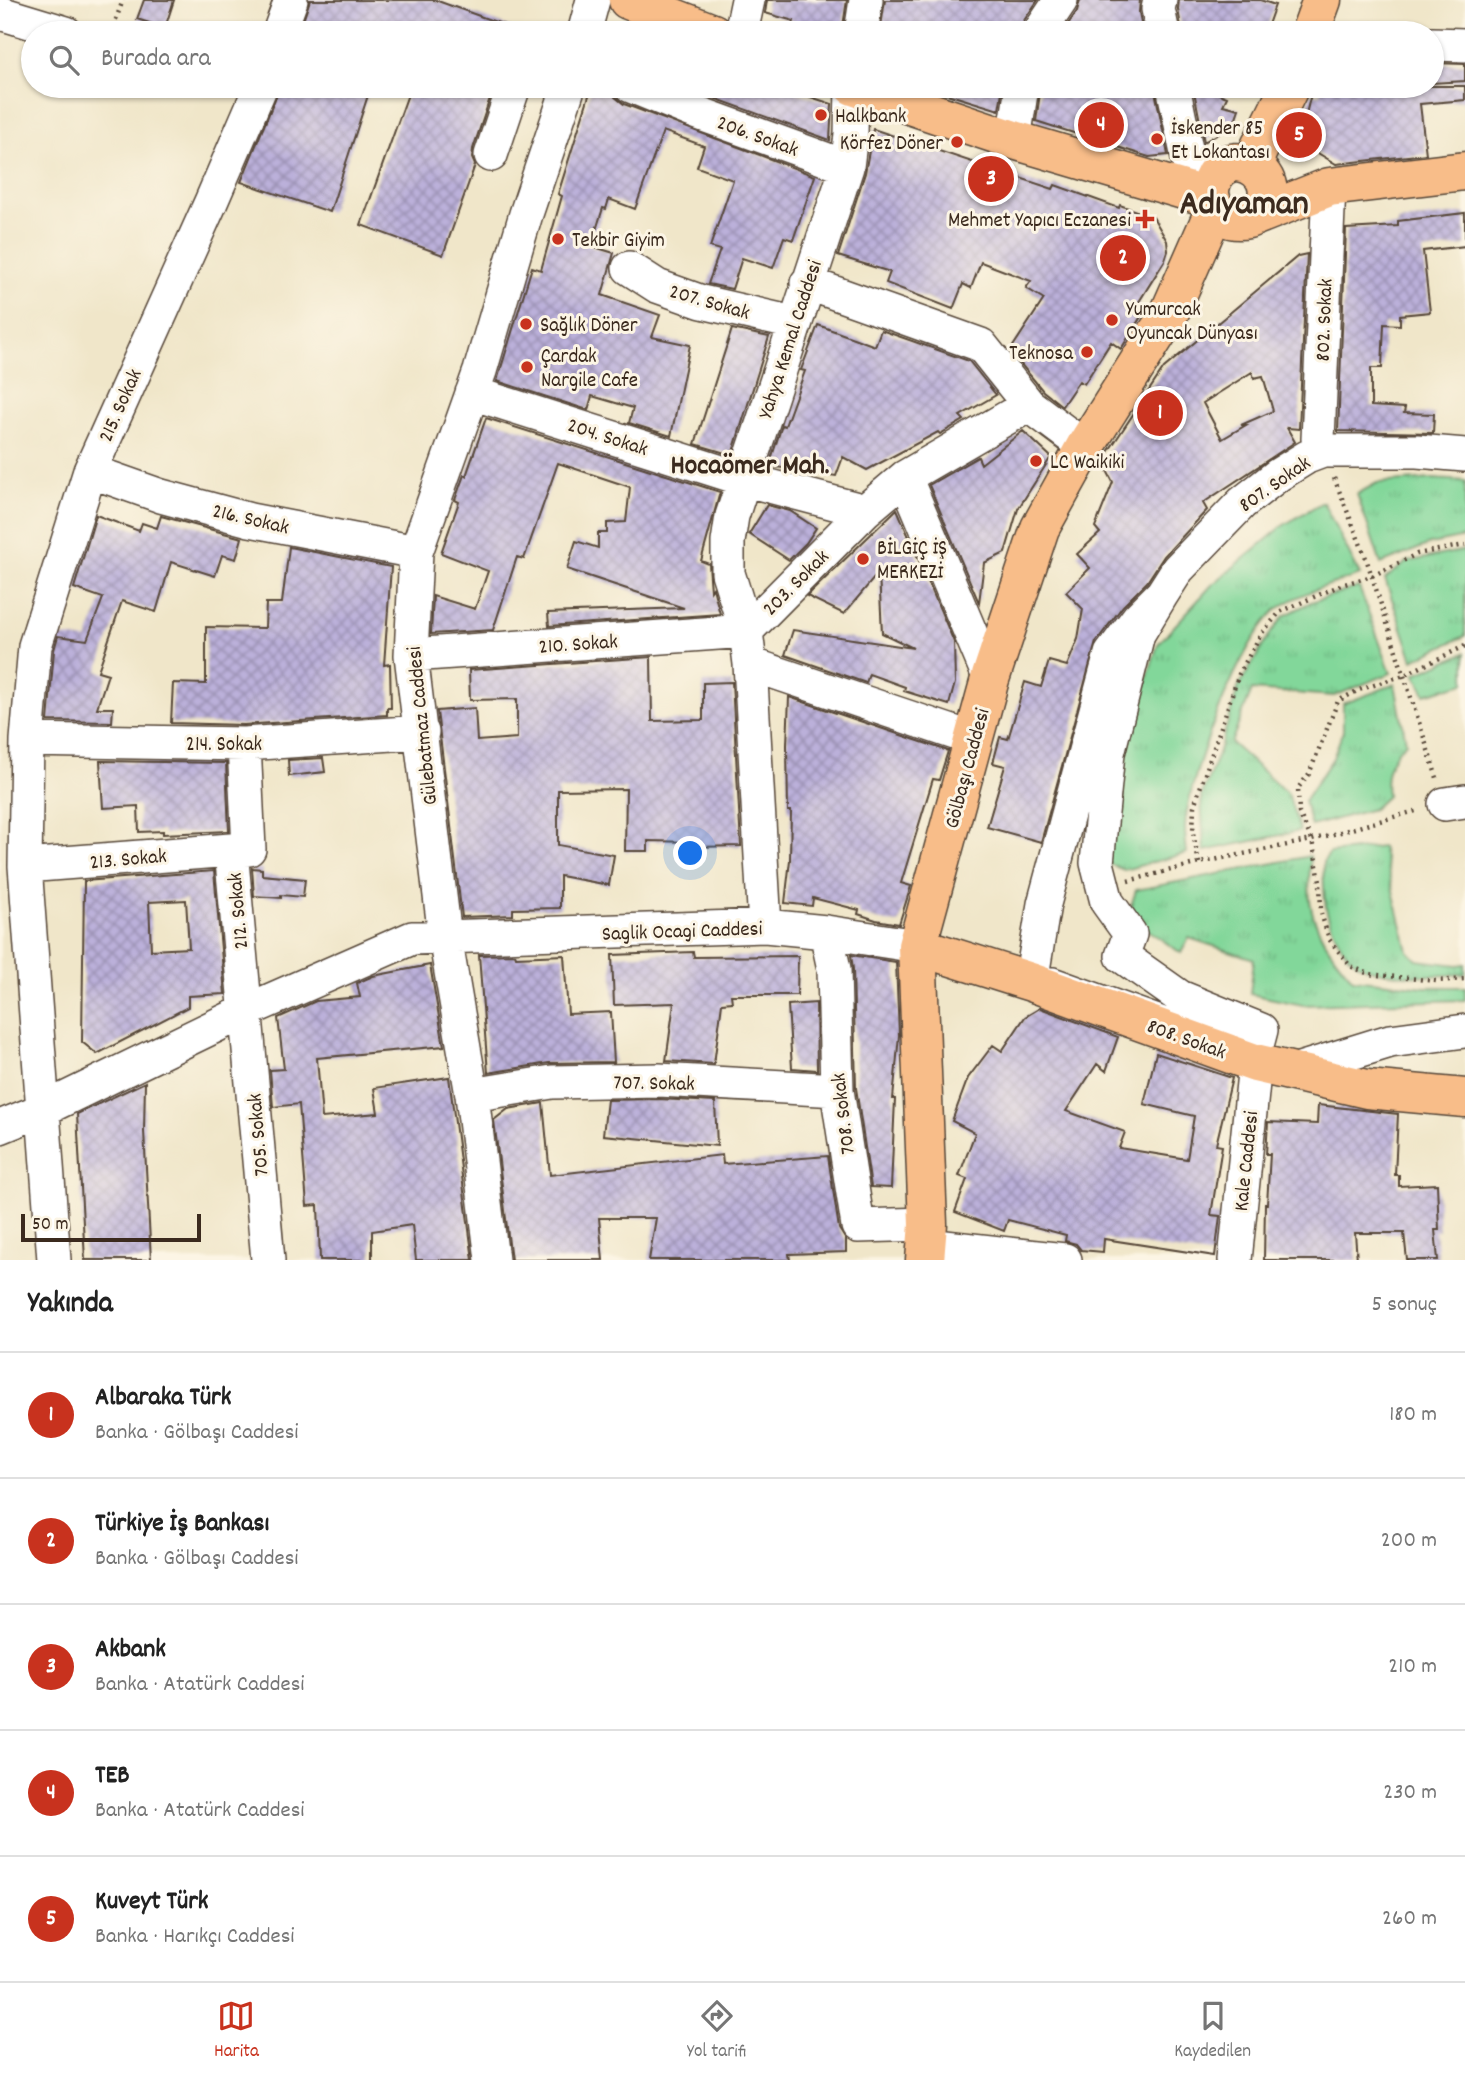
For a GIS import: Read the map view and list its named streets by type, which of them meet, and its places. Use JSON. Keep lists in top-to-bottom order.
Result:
{
  "streets": {
    "main road": ["Gölbaşı Caddesi", "808. Sokak"],
    "street": [
      "206. Sokak",
      "207. Sokak",
      "802. Sokak",
      "Yahya Kemal Caddesi",
      "215. Sokak",
      "204. Sokak",
      "807. Sokak",
      "216. Sokak",
      "203. Sokak",
      "210. Sokak",
      "Gülebatmaz Caddesi",
      "214. Sokak",
      "213. Sokak",
      "212. Sokak",
      "Saglik Ocagi Caddesi",
      "707. Sokak",
      "708. Sokak",
      "705. Sokak",
      "Kale Caddesi"
    ]
  },
  "crossings": [
    ["206. Sokak", "Yahya Kemal Caddesi"],
    ["207. Sokak", "Yahya Kemal Caddesi"],
    ["802. Sokak", "807. Sokak"],
    ["Yahya Kemal Caddesi", "204. Sokak"],
    ["Yahya Kemal Caddesi", "203. Sokak"],
    ["Yahya Kemal Caddesi", "210. Sokak"],
    ["215. Sokak", "216. Sokak"],
    ["215. Sokak", "214. Sokak"],
    ["215. Sokak", "213. Sokak"],
    ["215. Sokak", "Saglik Ocagi Caddesi"],
    ["204. Sokak", "203. Sokak"],
    ["204. Sokak", "Gülebatmaz Caddesi"],
    ["216. Sokak", "Gülebatmaz Caddesi"],
    ["203. Sokak", "210. Sokak"],
    ["203. Sokak", "Saglik Ocagi Caddesi"],
    ["210. Sokak", "Gülebatmaz Caddesi"],
    ["Gülebatmaz Caddesi", "214. Sokak"],
    ["Gülebatmaz Caddesi", "Saglik Ocagi Caddesi"],
    ["Gülebatmaz Caddesi", "707. Sokak"],
    ["214. Sokak", "212. Sokak"],
    ["Gölbaşı Caddesi", "Saglik Ocagi Caddesi"],
    ["Gölbaşı Caddesi", "808. Sokak"],
    ["Gölbaşı Caddesi", "708. Sokak"],
    ["213. Sokak", "212. Sokak"],
    ["212. Sokak", "Saglik Ocagi Caddesi"],
    ["212. Sokak", "705. Sokak"],
    ["Saglik Ocagi Caddesi", "808. Sokak"],
    ["Saglik Ocagi Caddesi", "708. Sokak"],
    ["Saglik Ocagi Caddesi", "705. Sokak"],
    ["808. Sokak", "Kale Caddesi"],
    ["707. Sokak", "708. Sokak"]
  ],
  "districts": ["Adıyaman", "Hocaömer Mah."],
  "places": {
    "other": [
      "Halkbank",
      "İskender 85 Et Lokantası",
      "Körfez Döner",
      "Tekbir Giyim",
      "Yumurcak Oyuncak Dünyası",
      "Sağlık Döner",
      "Teknosa",
      "Çardak Nargile Cafe",
      "LC Waikiki",
      "BİLGİÇ İŞ MERKEZİ"
    ],
    "health": ["Mehmet Yapıcı Eczanesi"]
  },
  "scale_bar": "50 m",
  "page": {
    "search": "Burada ara",
    "pins": [
      "4",
      "5",
      "3",
      "2",
      "1"
    ],
    "scale": "50 m",
    "heading": ["Yakında", "5 sonuç"],
    "list": [
      {
        "mark": "1",
        "name": "Albaraka Türk",
        "note": "Banka · Gölbaşı Caddesi",
        "value": "180 m"
      },
      {
        "mark": "2",
        "name": "Türkiye İş Bankası",
        "note": "Banka · Gölbaşı Caddesi",
        "value": "200 m"
      },
      {
        "mark": "3",
        "name": "Akbank",
        "note": "Banka · Atatürk Caddesi",
        "value": "210 m"
      },
      {
        "mark": "4",
        "name": "TEB",
        "note": "Banka · Atatürk Caddesi",
        "value": "230 m"
      },
      {
        "mark": "5",
        "name": "Kuveyt Türk",
        "note": "Banka · Harıkçı Caddesi",
        "value": "260 m"
      }
    ],
    "nav": ["Harita", "Yol tarifi", "Kaydedilen"]
  }
}
